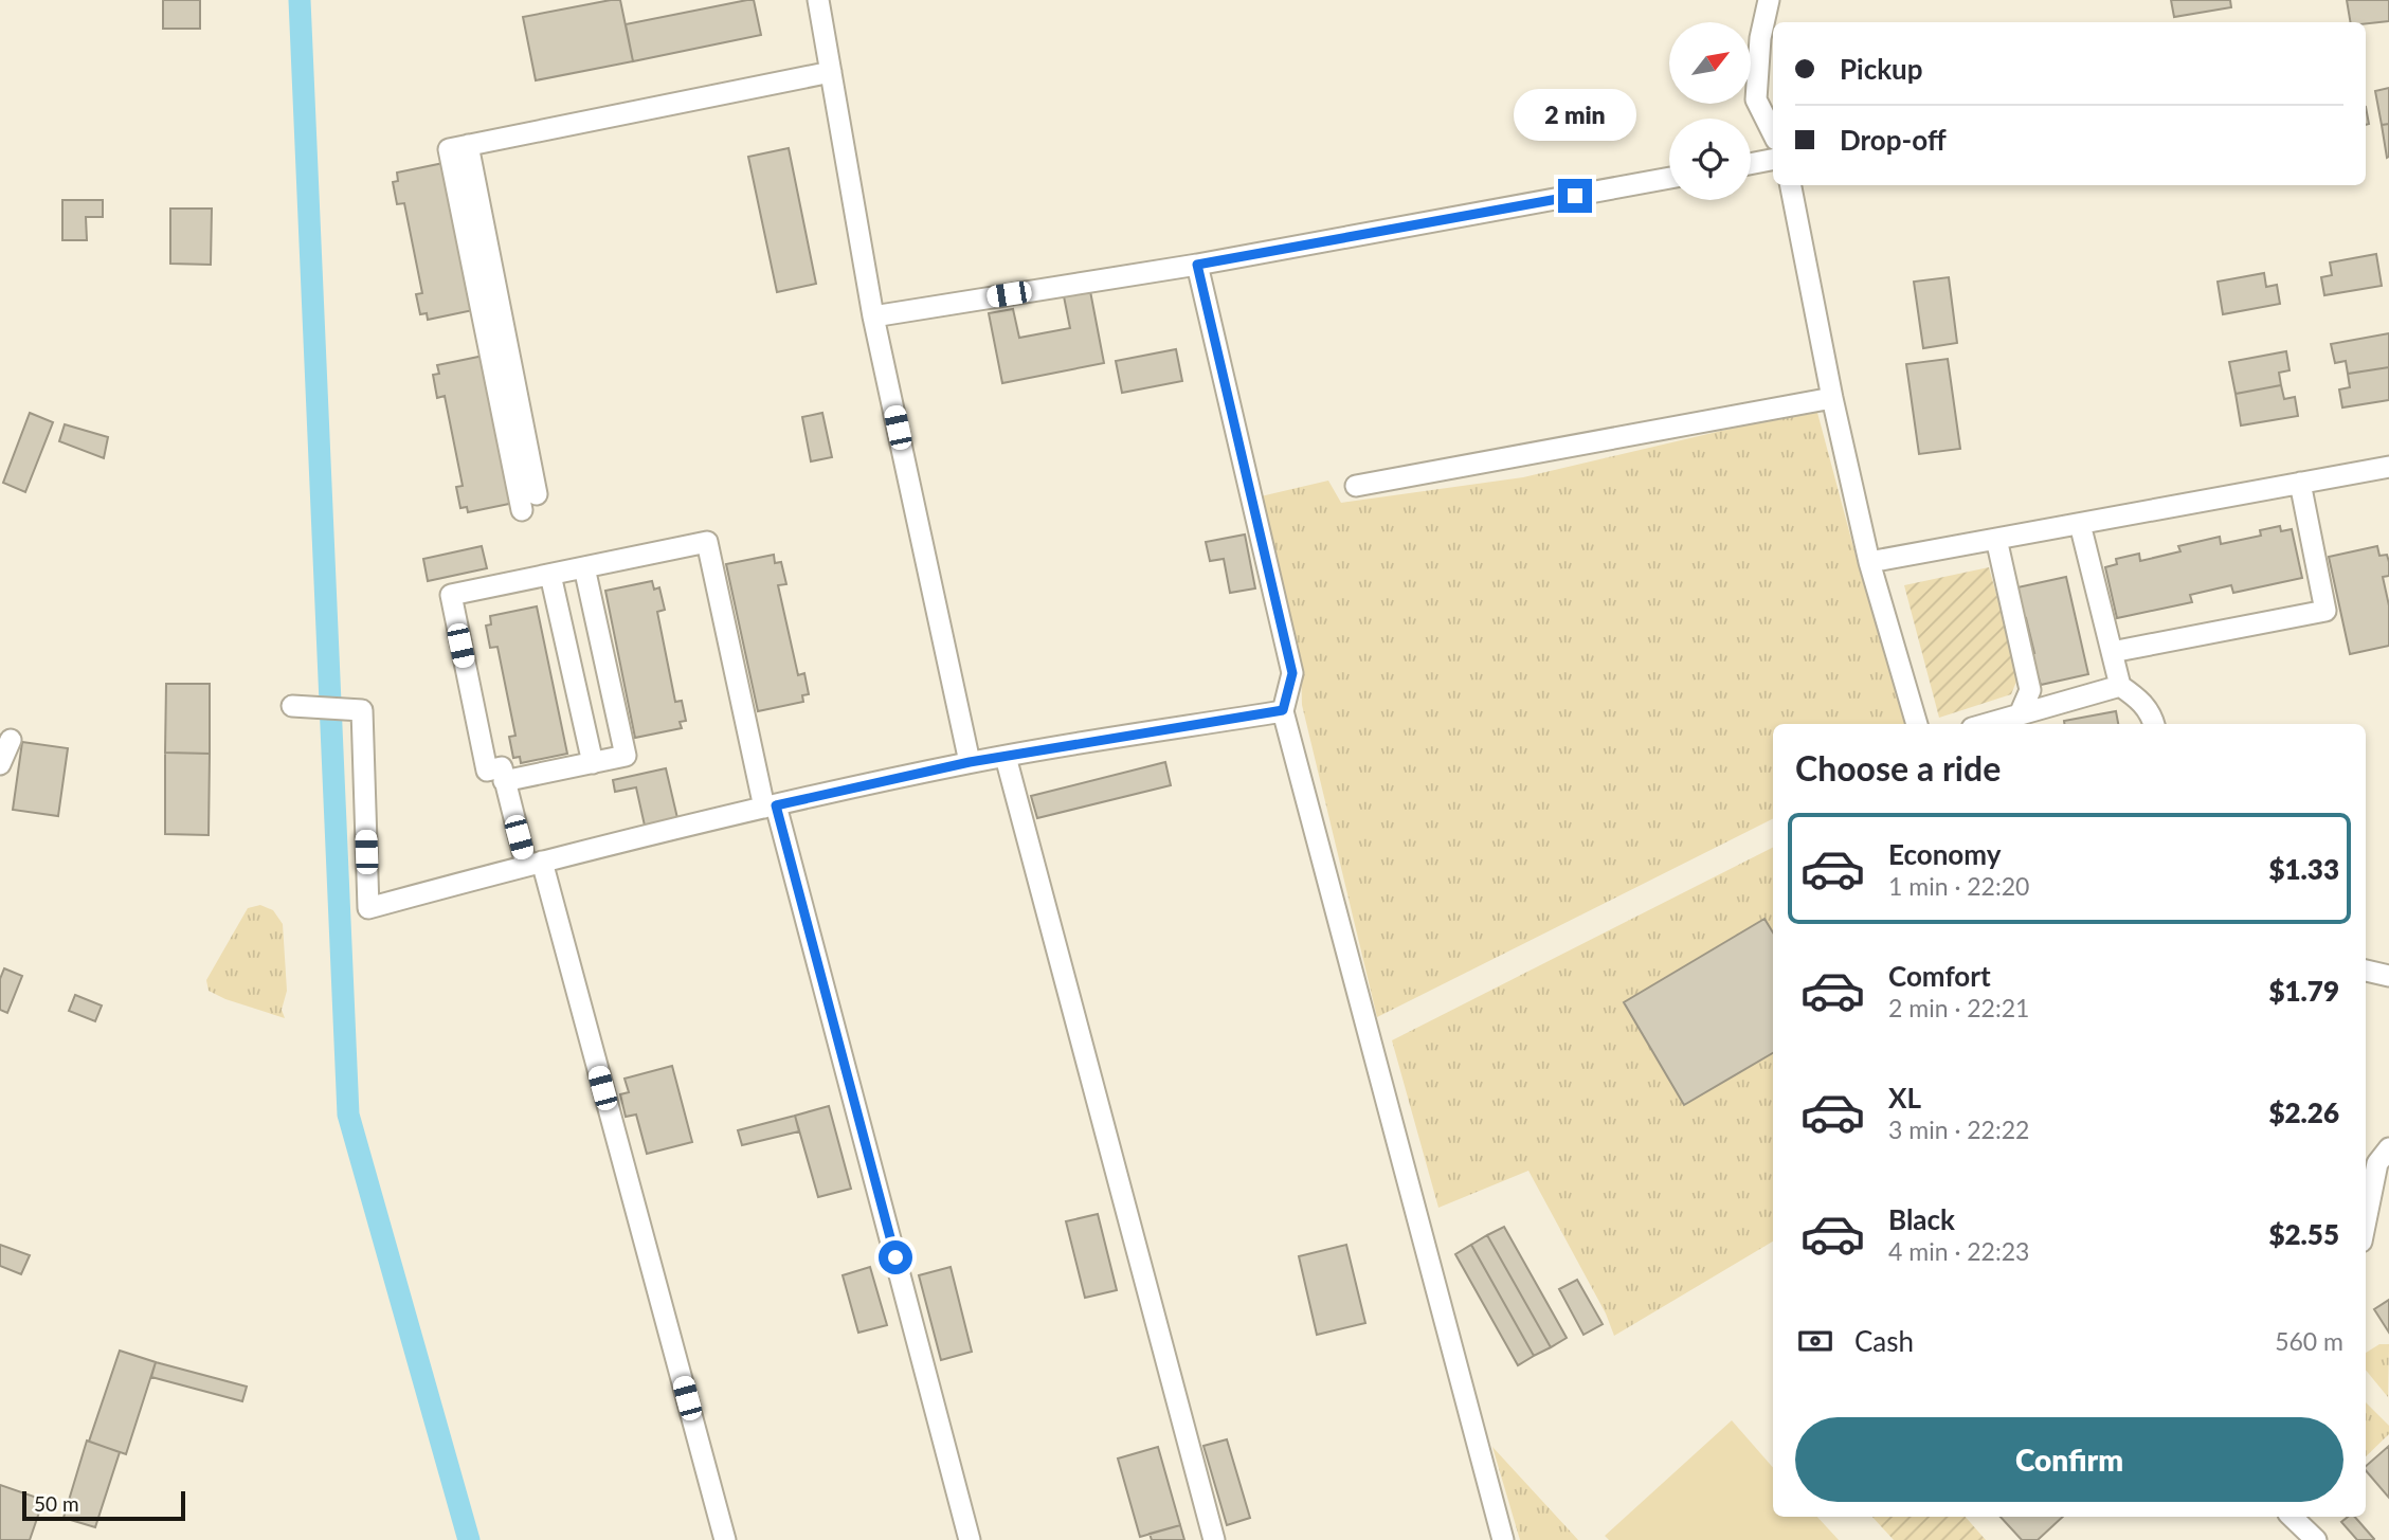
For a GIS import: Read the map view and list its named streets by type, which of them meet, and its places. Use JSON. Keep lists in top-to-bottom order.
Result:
{
  "scale_bar": "50 m",
  "north": "top right",
  "page": {
    "banner": ["Pickup", "Drop-off"],
    "bubble": "2 min",
    "heading": "Choose a ride",
    "list": [
      {
        "name": "Economy",
        "note": "1 min · 22:20",
        "value": "$1.33"
      },
      {
        "name": "Comfort",
        "note": "2 min · 22:21",
        "value": "$1.79"
      },
      {
        "name": "XL",
        "note": "3 min · 22:22",
        "value": "$2.26"
      },
      {
        "name": "Black",
        "note": "4 min · 22:23",
        "value": "$2.55"
      }
    ],
    "pay": ["Cash", "560 m"],
    "buttons": "Confirm",
    "scale": "50 m"
  }
}
